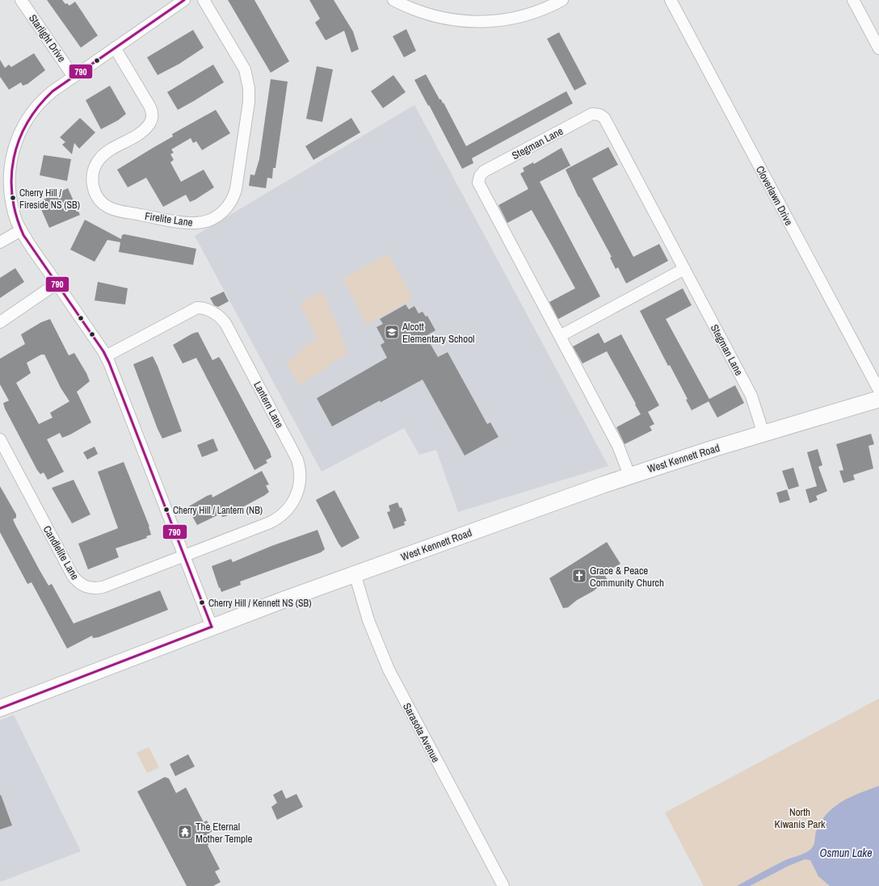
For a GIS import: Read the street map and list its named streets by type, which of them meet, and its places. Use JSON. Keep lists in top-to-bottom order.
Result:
{
  "streets": {
    "street": [
      "Starlight Drive",
      "Stegman Lane",
      "Cloverlawn Drive",
      "Firelite Lane",
      "Lantern Lane",
      "West Kennett Road",
      "Candlelite Lane",
      "Sarasota Avenue"
    ]
  },
  "crossings": [
    ["Stegman Lane", "West Kennett Road"],
    ["Lantern Lane", "Candlelite Lane"],
    ["West Kennett Road", "Sarasota Avenue"]
  ],
  "water": ["Osmun Lake"],
  "parks": ["North Kiwanis Park"],
  "places": {
    "other": ["Cherry Hill / Fireside NS (SB)", "Cherry Hill / Lantern (NB)", "Cherry Hill / Kennett NS (SB)"],
    "school or university": ["Alcott Elementary School"],
    "church": ["Grace & Peace Community Church"],
    "temple": ["The Eternal Mother Temple"]
  },
  "lines": ["transit line 790"]
}
